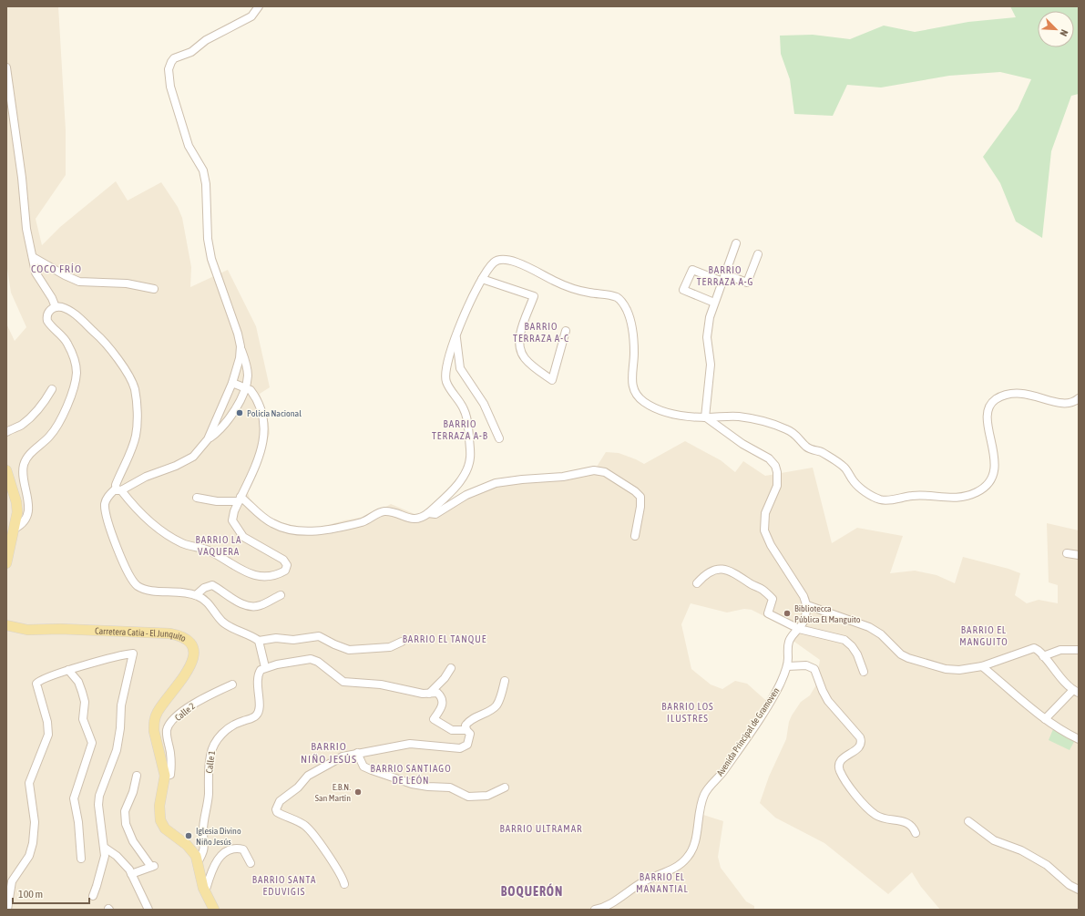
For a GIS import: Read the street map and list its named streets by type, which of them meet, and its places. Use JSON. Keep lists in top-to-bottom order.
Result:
{
  "streets": {
    "main road": ["Carretera Catia - El Junquito"],
    "street": ["Calle 2", "Avenida Principal de Gramoven", "Calle 1"]
  },
  "crossings": [
    ["Carretera Catia - El Junquito", "Calle 2"],
    ["Carretera Catia - El Junquito", "Calle 1"]
  ],
  "districts": [
    "COCO FRÍO",
    "BARRIO TERRAZA A-G",
    "BARRIO TERRAZA A-C",
    "BARRIO TERRAZA A-B",
    "BARRIO LA VAQUERA",
    "BARRIO EL MANGUITO",
    "BARRIO EL TANQUE",
    "BARRIO LOS ILUSTRES",
    "BARRIO NIÑO JESÚS",
    "BARRIO SANTIAGO DE LEÓN",
    "BARRIO ULTRAMAR",
    "BARRIO EL MANANTIAL",
    "BARRIO SANTA EDUVIGIS",
    "BOQUERÓN"
  ],
  "places": [
    "Policía Nacional",
    "Bibliotecca Pública El Manguito",
    "E.B.N. San Martín",
    "Iglesia Divino Niño Jesús"
  ],
  "scale_bar": "100 m",
  "north": "bottom right"
}
